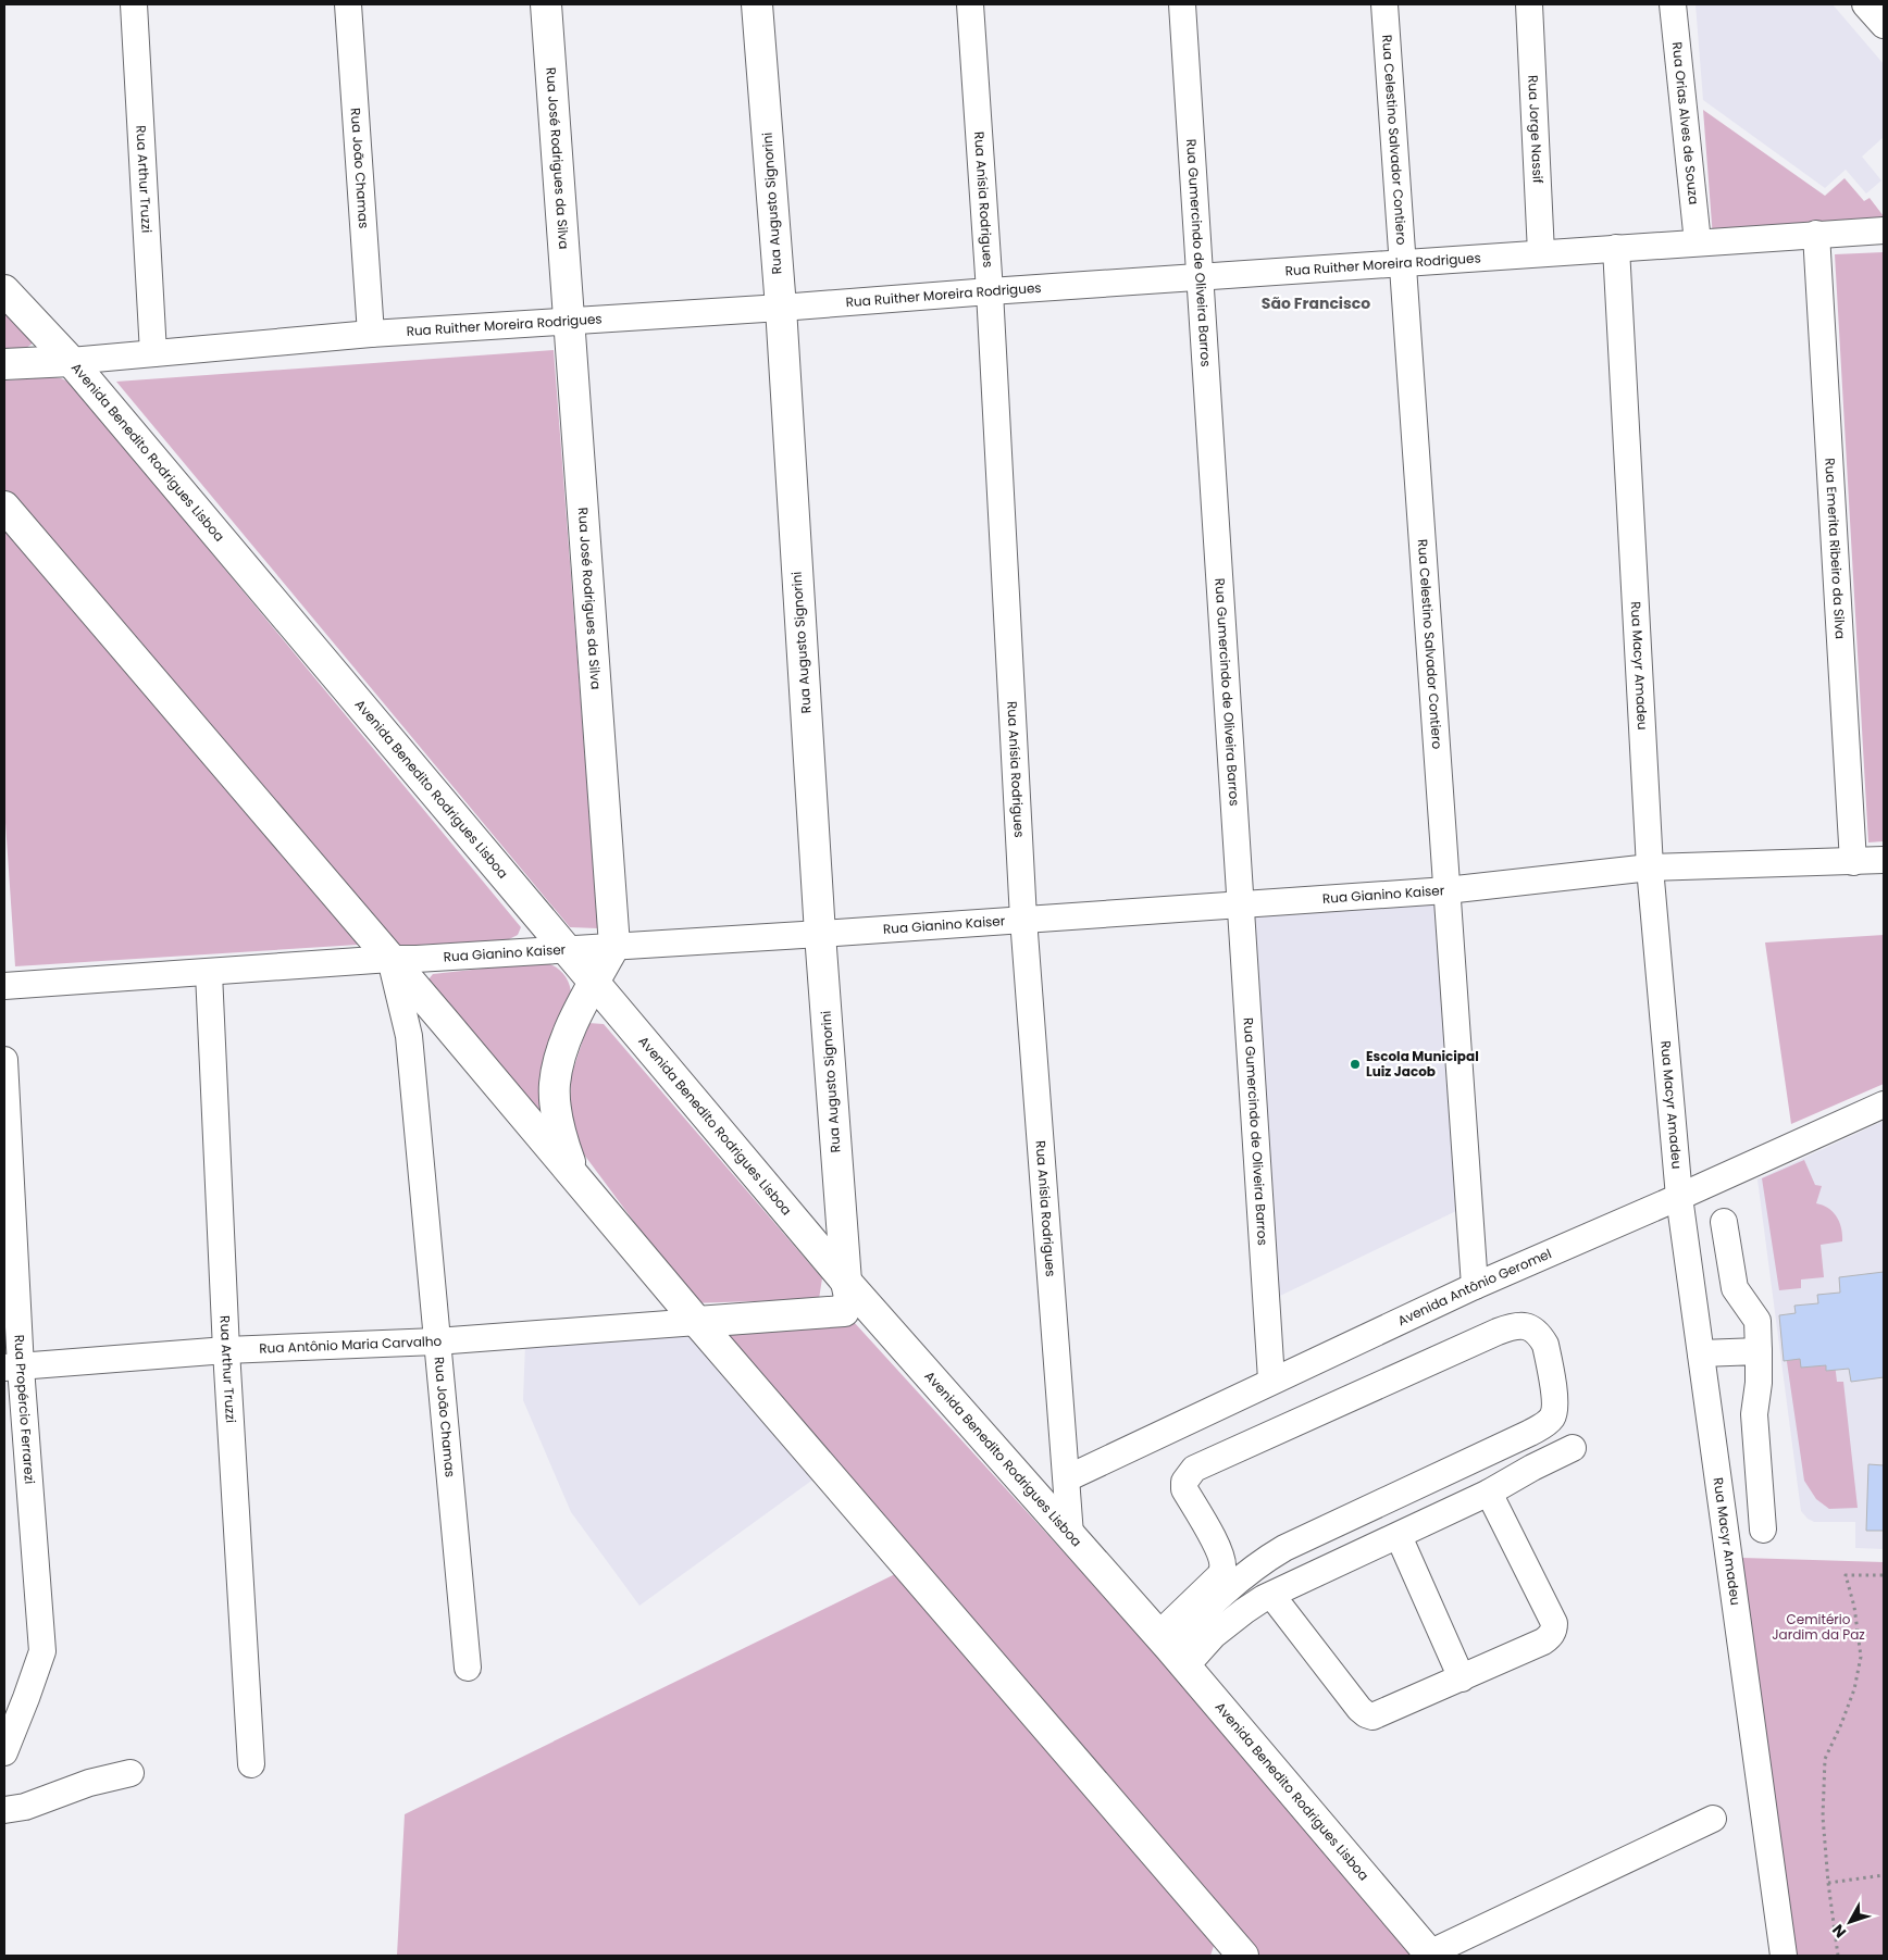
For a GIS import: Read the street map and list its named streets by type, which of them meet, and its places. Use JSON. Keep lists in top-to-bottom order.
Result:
{
  "streets": {
    "main road": [
      "Rua José Rodrigues da Silva",
      "Rua Augusto Signorini",
      "Rua Ruither Moreira Rodrigues",
      "Avenida Benedito Rodrigues Lisboa"
    ],
    "street": [
      "Rua Orias Alves de Souza",
      "Rua Jorge Nassif",
      "Rua Celestino Salvador Contiero",
      "Rua João Chamas",
      "Rua Arthur Truzzi",
      "Rua Anísia Rodrigues",
      "Rua Gumercindo de Oliveira Barros",
      "Rua Emerita Ribeiro da Silva",
      "Rua Macyr Amadeu",
      "Rua Gianino Kaiser",
      "Avenida Antônio Geromel",
      "Rua Antônio Maria Carvalho",
      "Rua Propércio Ferrarezi"
    ]
  },
  "crossings": [
    ["Rua Orias Alves de Souza", "Rua Ruither Moreira Rodrigues"],
    ["Rua Jorge Nassif", "Rua Ruither Moreira Rodrigues"],
    ["Rua Celestino Salvador Contiero", "Rua Ruither Moreira Rodrigues"],
    ["Rua Celestino Salvador Contiero", "Rua Gianino Kaiser"],
    ["Rua Celestino Salvador Contiero", "Avenida Antônio Geromel"],
    ["Rua José Rodrigues da Silva", "Rua Ruither Moreira Rodrigues"],
    ["Rua José Rodrigues da Silva", "Rua Gianino Kaiser"],
    ["Rua João Chamas", "Rua Ruither Moreira Rodrigues"],
    ["Rua João Chamas", "Rua Gianino Kaiser"],
    ["Rua João Chamas", "Rua Antônio Maria Carvalho"],
    ["Rua Arthur Truzzi", "Rua Ruither Moreira Rodrigues"],
    ["Rua Arthur Truzzi", "Rua Gianino Kaiser"],
    ["Rua Arthur Truzzi", "Rua Antônio Maria Carvalho"],
    ["Rua Anísia Rodrigues", "Rua Ruither Moreira Rodrigues"],
    ["Rua Anísia Rodrigues", "Avenida Benedito Rodrigues Lisboa"],
    ["Rua Anísia Rodrigues", "Rua Gianino Kaiser"],
    ["Rua Anísia Rodrigues", "Avenida Antônio Geromel"],
    ["Rua Augusto Signorini", "Rua Ruither Moreira Rodrigues"],
    ["Rua Augusto Signorini", "Avenida Benedito Rodrigues Lisboa"],
    ["Rua Augusto Signorini", "Rua Gianino Kaiser"],
    ["Rua Augusto Signorini", "Rua Antônio Maria Carvalho"],
    ["Rua Gumercindo de Oliveira Barros", "Rua Ruither Moreira Rodrigues"],
    ["Rua Gumercindo de Oliveira Barros", "Rua Gianino Kaiser"],
    ["Rua Gumercindo de Oliveira Barros", "Avenida Antônio Geromel"],
    ["Rua Ruither Moreira Rodrigues", "Avenida Benedito Rodrigues Lisboa"],
    ["Rua Ruither Moreira Rodrigues", "Rua Emerita Ribeiro da Silva"],
    ["Rua Ruither Moreira Rodrigues", "Rua Macyr Amadeu"],
    ["Avenida Benedito Rodrigues Lisboa", "Rua Gianino Kaiser"],
    ["Rua Emerita Ribeiro da Silva", "Rua Gianino Kaiser"],
    ["Rua Macyr Amadeu", "Rua Gianino Kaiser"],
    ["Rua Macyr Amadeu", "Avenida Antônio Geromel"],
    ["Rua Antônio Maria Carvalho", "Rua Propércio Ferrarezi"]
  ],
  "districts": ["São Francisco"],
  "parks": ["Cemitério Jardim da Paz"],
  "places": ["Escola Municipal Luiz Jacob"],
  "north": "bottom left"
}
